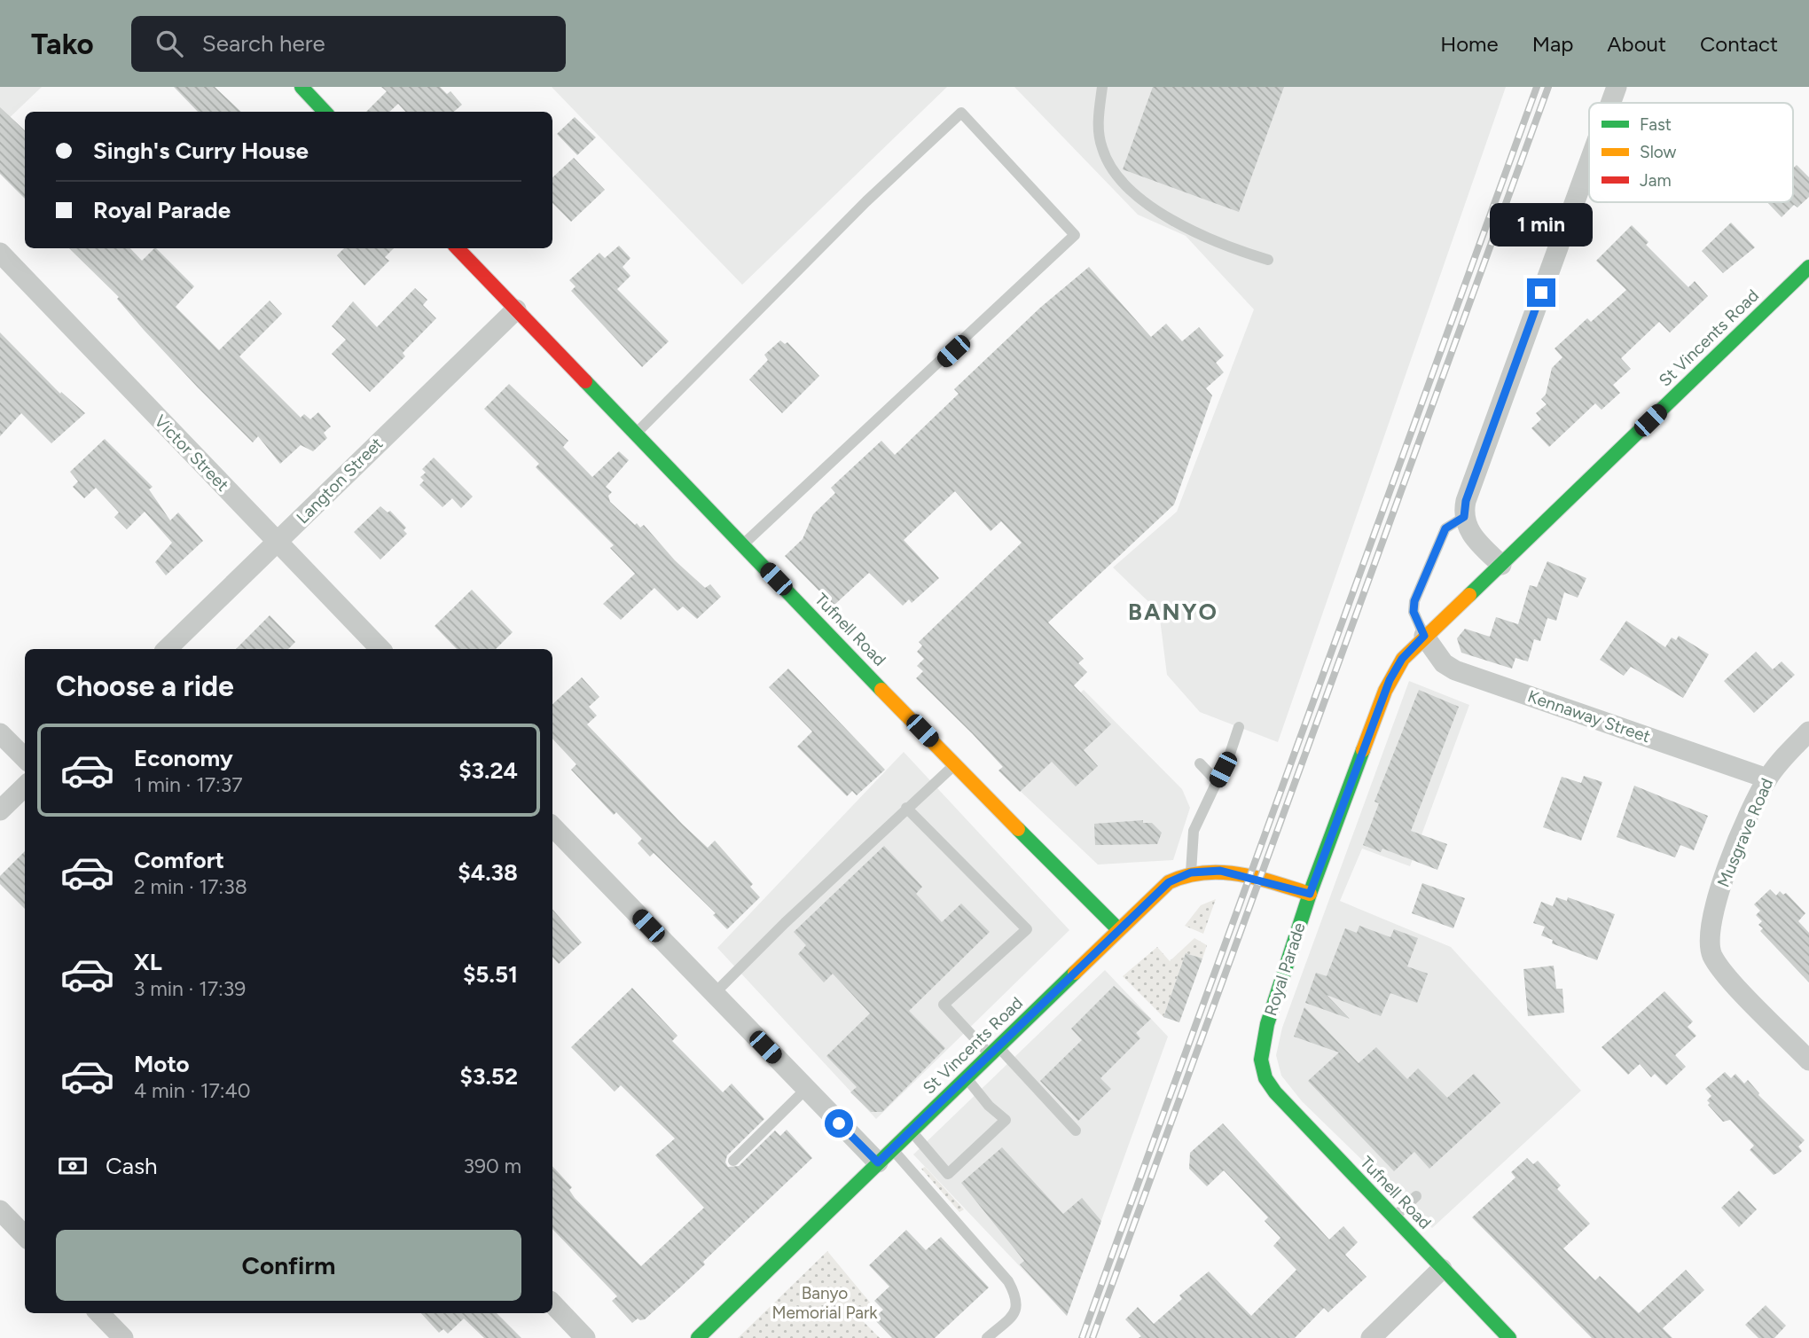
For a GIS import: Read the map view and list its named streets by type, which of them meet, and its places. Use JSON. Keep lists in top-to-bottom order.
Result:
{
  "streets": {
    "main road": ["St Vincents Road", "Tufnell Road", "Royal Parade"],
    "street": [
      "Victor Street",
      "Langton Street",
      "Kennaway Street",
      "Musgrave Road"
    ]
  },
  "crossings": [
    ["St Vincents Road", "Tufnell Road"],
    ["St Vincents Road", "Royal Parade"],
    ["Victor Street", "Langton Street"],
    ["Langton Street", "Tufnell Road"],
    ["Tufnell Road", "Royal Parade"],
    ["Kennaway Street", "Musgrave Road"],
    ["Kennaway Street", "Royal Parade"]
  ],
  "districts": ["BANYO"],
  "parks": ["Banyo Memorial Park"],
  "legend": ["Fast", "Slow", "Jam"],
  "page": {
    "header": "Tako",
    "search": "Search here",
    "nav": [
      "Home",
      "Map",
      "About",
      "Contact"
    ],
    "banner": ["Singh's Curry House", "Royal Parade"],
    "bubble": "1 min",
    "heading": "Choose a ride",
    "list": [
      {
        "name": "Economy",
        "note": "1 min · 17:37",
        "value": "$3.24"
      },
      {
        "name": "Comfort",
        "note": "2 min · 17:38",
        "value": "$4.38"
      },
      {
        "name": "XL",
        "note": "3 min · 17:39",
        "value": "$5.51"
      },
      {
        "name": "Moto",
        "note": "4 min · 17:40",
        "value": "$3.52"
      }
    ],
    "pay": ["Cash", "390 m"],
    "buttons": "Confirm"
  }
}
